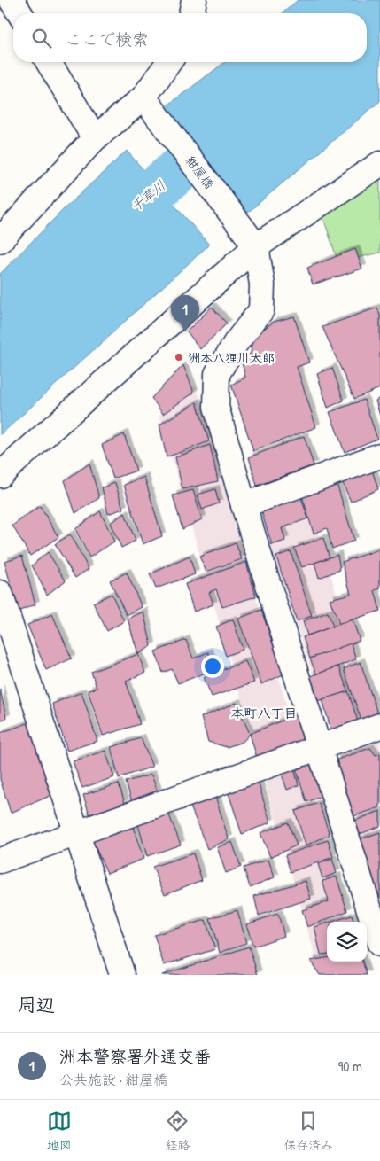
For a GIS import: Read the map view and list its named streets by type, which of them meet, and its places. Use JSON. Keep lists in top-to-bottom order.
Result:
{
  "streets": {
    "street": ["紺屋橋"]
  },
  "districts": ["本町八丁目"],
  "water": ["千草川"],
  "places": ["洲本八狸川太郎"],
  "page": {
    "search": "ここで検索",
    "pins": "1",
    "heading": "周辺",
    "list": [
      {
        "mark": "1",
        "name": "洲本警察署外通交番",
        "note": "公共施設 · 紺屋橋",
        "value": "90 m"
      }
    ],
    "nav": ["地図", "経路", "保存済み"]
  }
}
